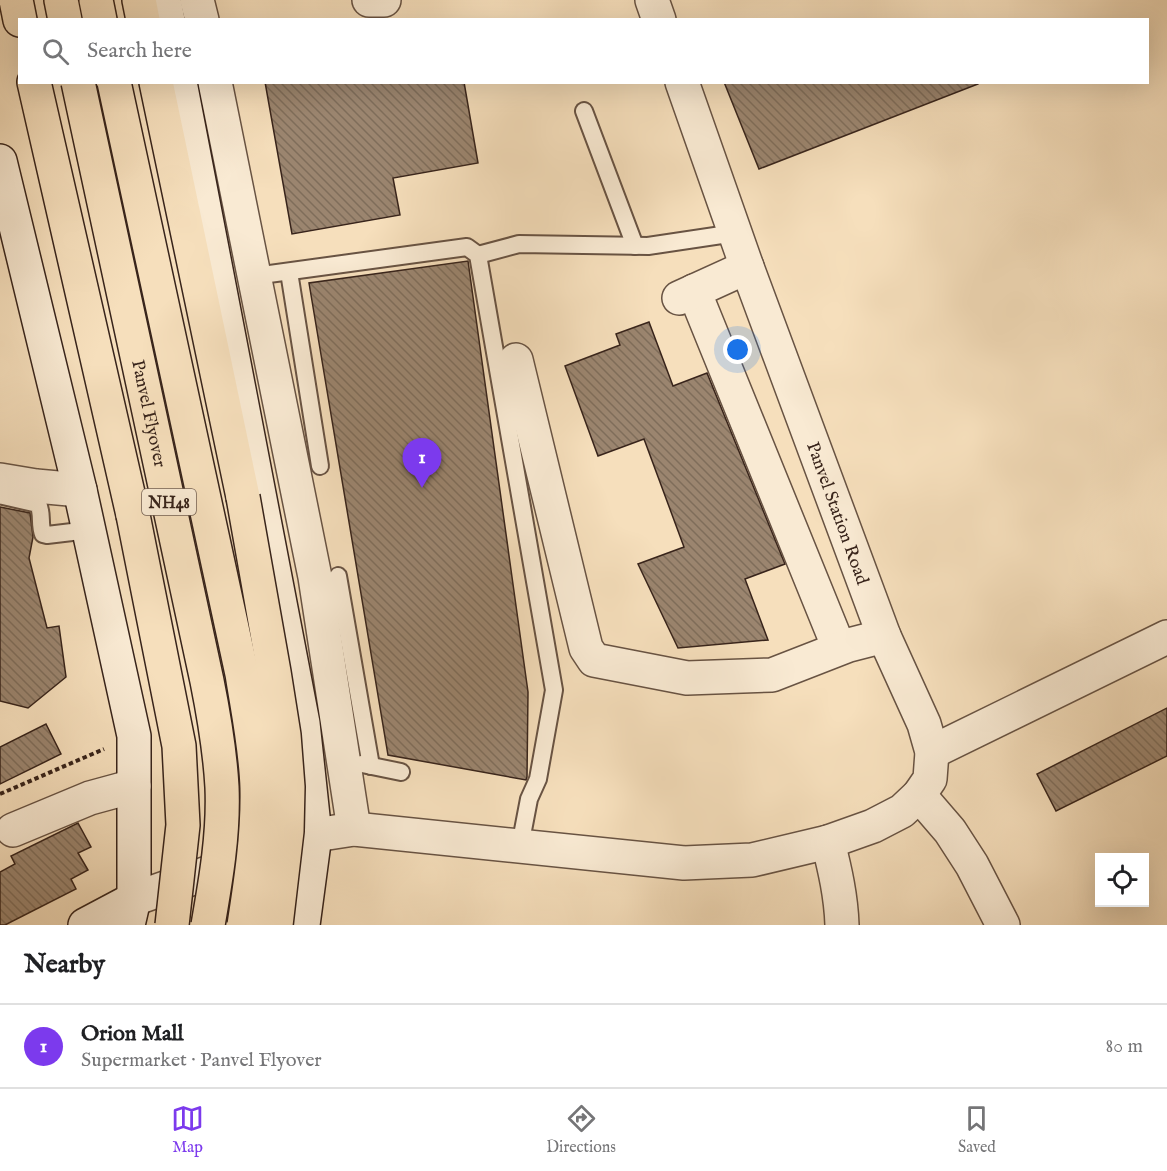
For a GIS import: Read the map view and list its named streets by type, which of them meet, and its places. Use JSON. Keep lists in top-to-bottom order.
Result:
{
  "streets": {
    "highway": ["Panvel Flyover", "NH48"],
    "street": ["Panvel Station Road"]
  },
  "page": {
    "search": "Search here",
    "pins": "1",
    "heading": "Nearby",
    "list": [
      {
        "mark": "1",
        "name": "Orion Mall",
        "note": "Supermarket · Panvel Flyover",
        "value": "80 m"
      }
    ],
    "nav": ["Map", "Directions", "Saved"]
  }
}
